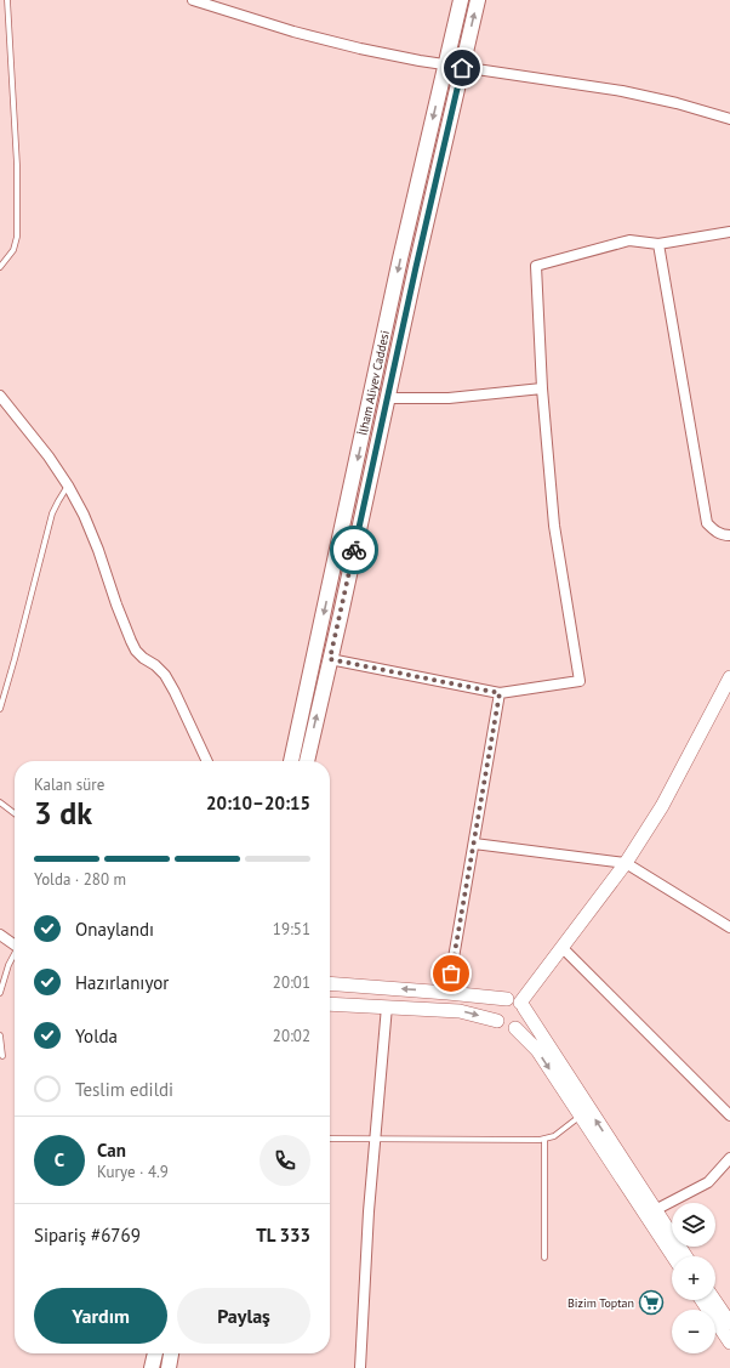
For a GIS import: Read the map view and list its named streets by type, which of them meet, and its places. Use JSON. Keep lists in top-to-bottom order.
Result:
{
  "streets": {
    "main road": ["İlham Aliyev Caddesi"]
  },
  "places": {
    "supermarket": ["Bizim Toptan"]
  },
  "page": {
    "heading": ["3 dk", "Kalan süre", "20:10–20:15"],
    "panel": [
      "Can",
      "Kurye · 4.9",
      "Sipariş #6769",
      "TL 333"
    ],
    "bar": "Yolda · 280 m",
    "list": [
      ["Onaylandı", "19:51"],
      ["Hazırlanıyor", "20:01"],
      ["Yolda", "20:02"],
      "Teslim edildi"
    ],
    "round": "C",
    "map_buttons": ["+", "−"],
    "buttons": ["Yardım", "Paylaş"]
  }
}
